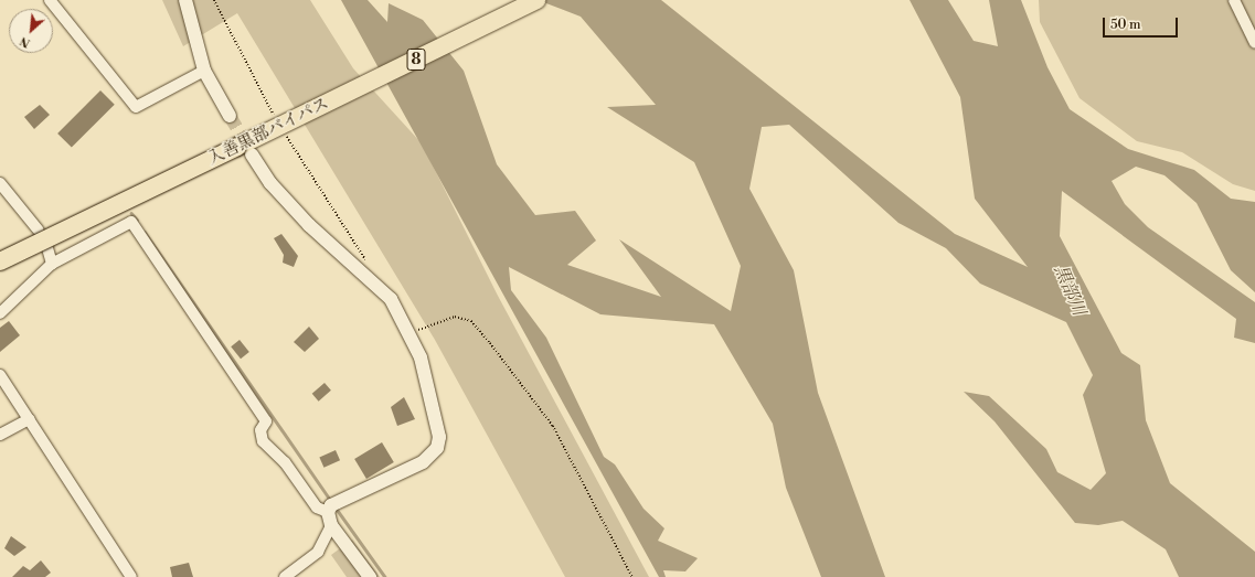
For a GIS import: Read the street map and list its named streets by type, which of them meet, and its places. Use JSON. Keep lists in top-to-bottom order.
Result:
{
  "streets": {
    "highway": ["8", "入善黒部バイパス"]
  },
  "water": ["黒部川"],
  "scale_bar": "50 m",
  "north": "bottom left"
}
